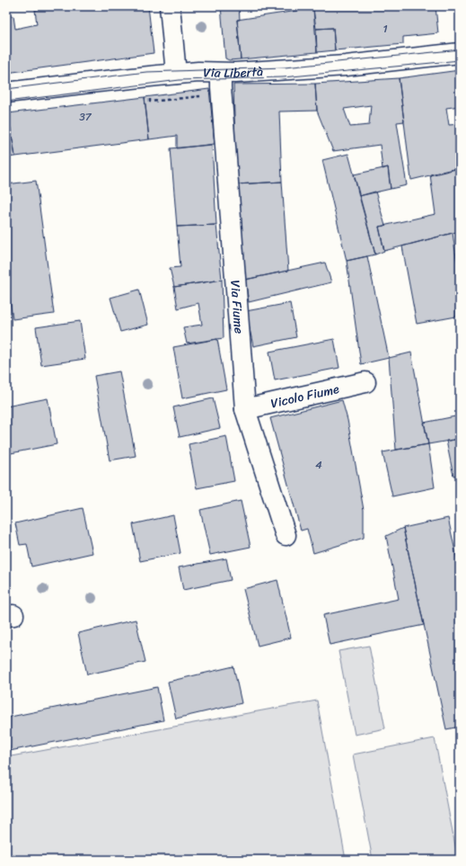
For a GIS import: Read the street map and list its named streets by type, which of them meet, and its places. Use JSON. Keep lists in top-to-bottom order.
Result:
{
  "streets": {
    "street": ["Via Libertà", "Via Fiume", "Vicolo Fiume"]
  },
  "crossings": [
    ["Via Libertà", "Via Fiume"],
    ["Via Fiume", "Vicolo Fiume"]
  ],
  "house_numbers": ["1", "37", "4"]
}
